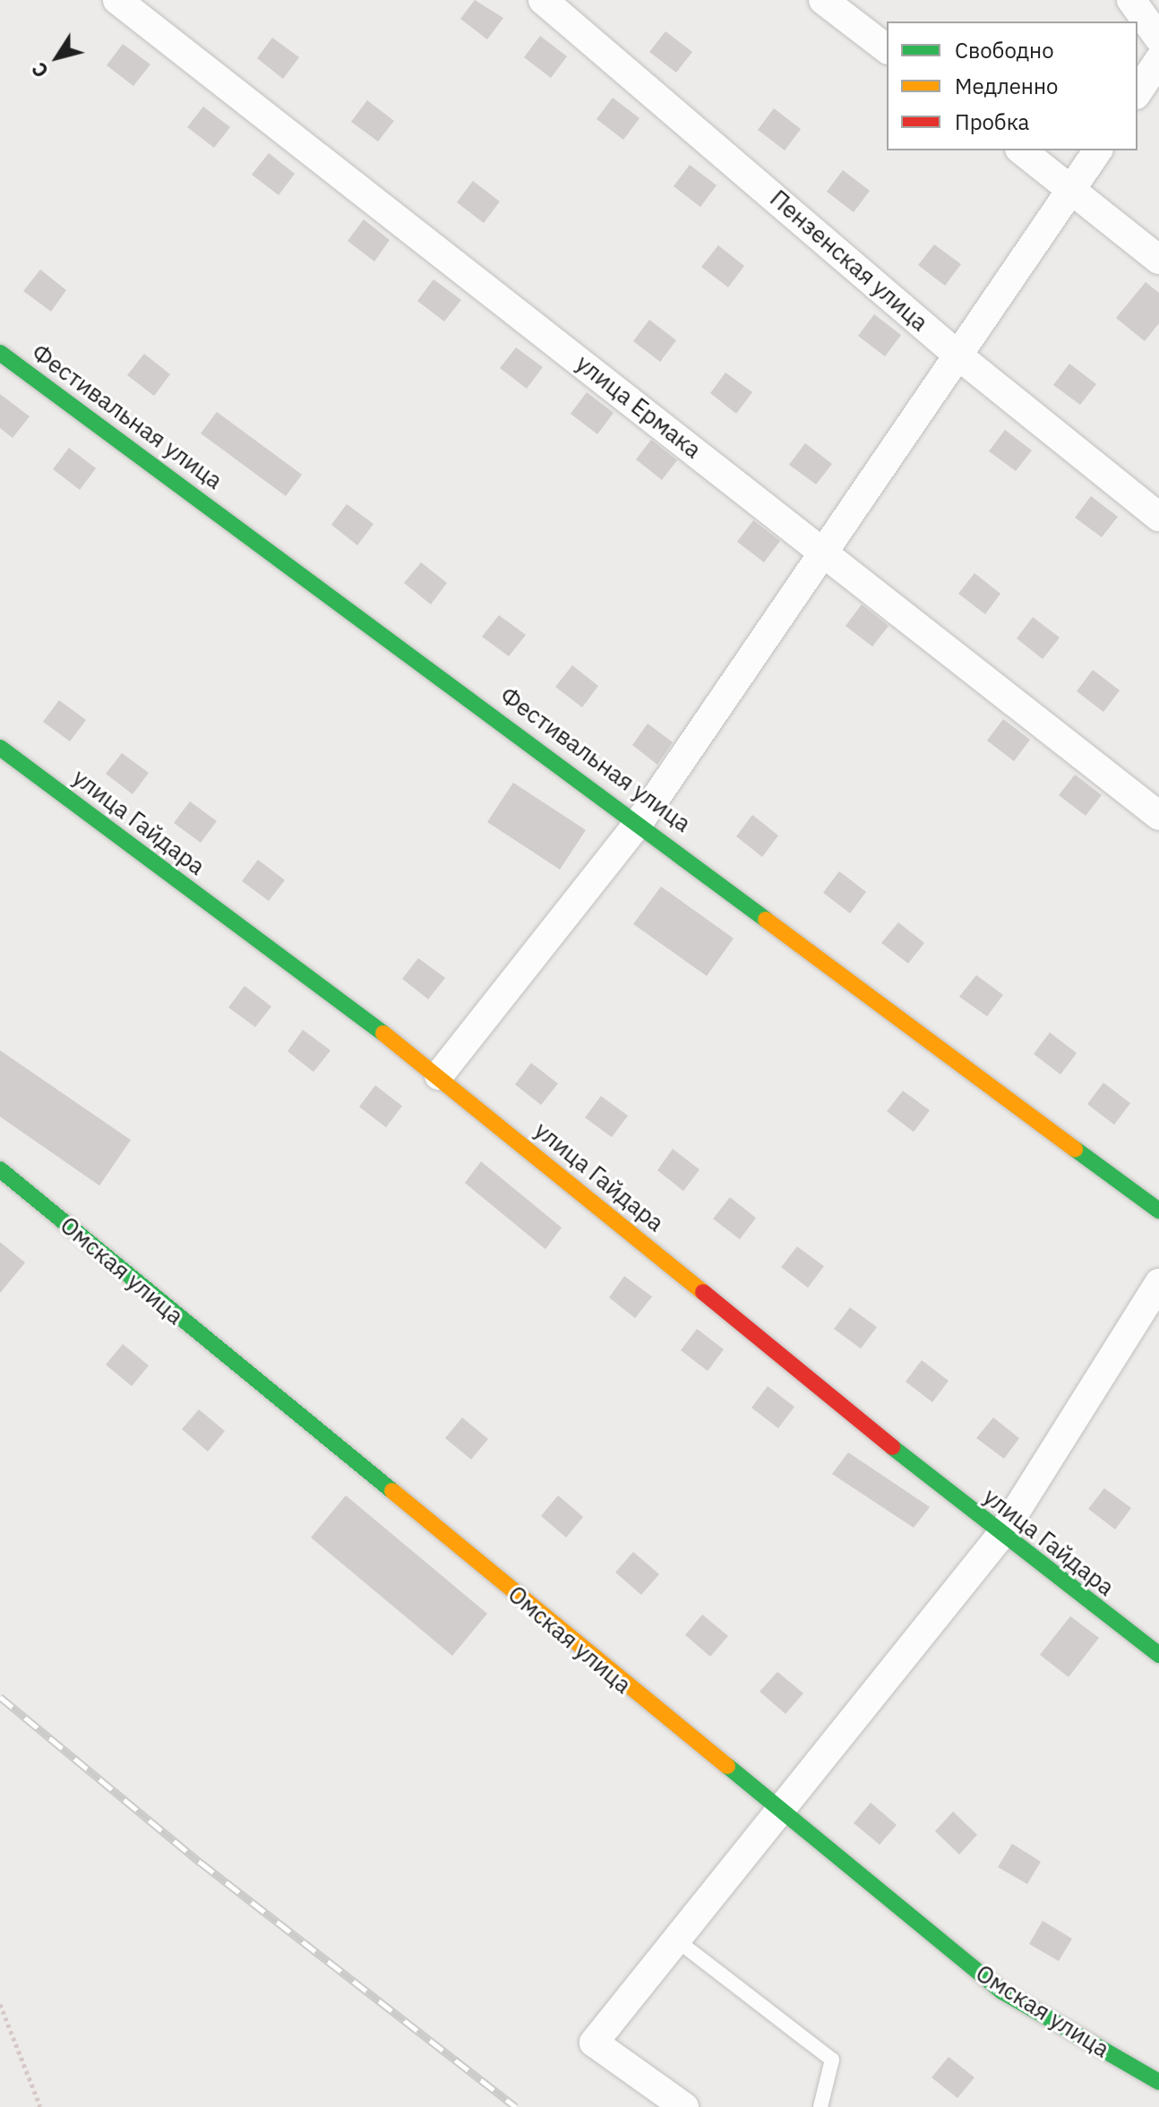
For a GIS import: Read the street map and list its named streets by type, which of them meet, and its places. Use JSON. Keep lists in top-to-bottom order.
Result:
{
  "streets": {
    "street": [
      "Пензенская улица",
      "улица Ермака",
      "Фестивальная улица",
      "улица Гайдара",
      "Омская улица"
    ]
  },
  "legend": ["Свободно", "Медленно", "Пробка"],
  "north": "bottom left"
}
